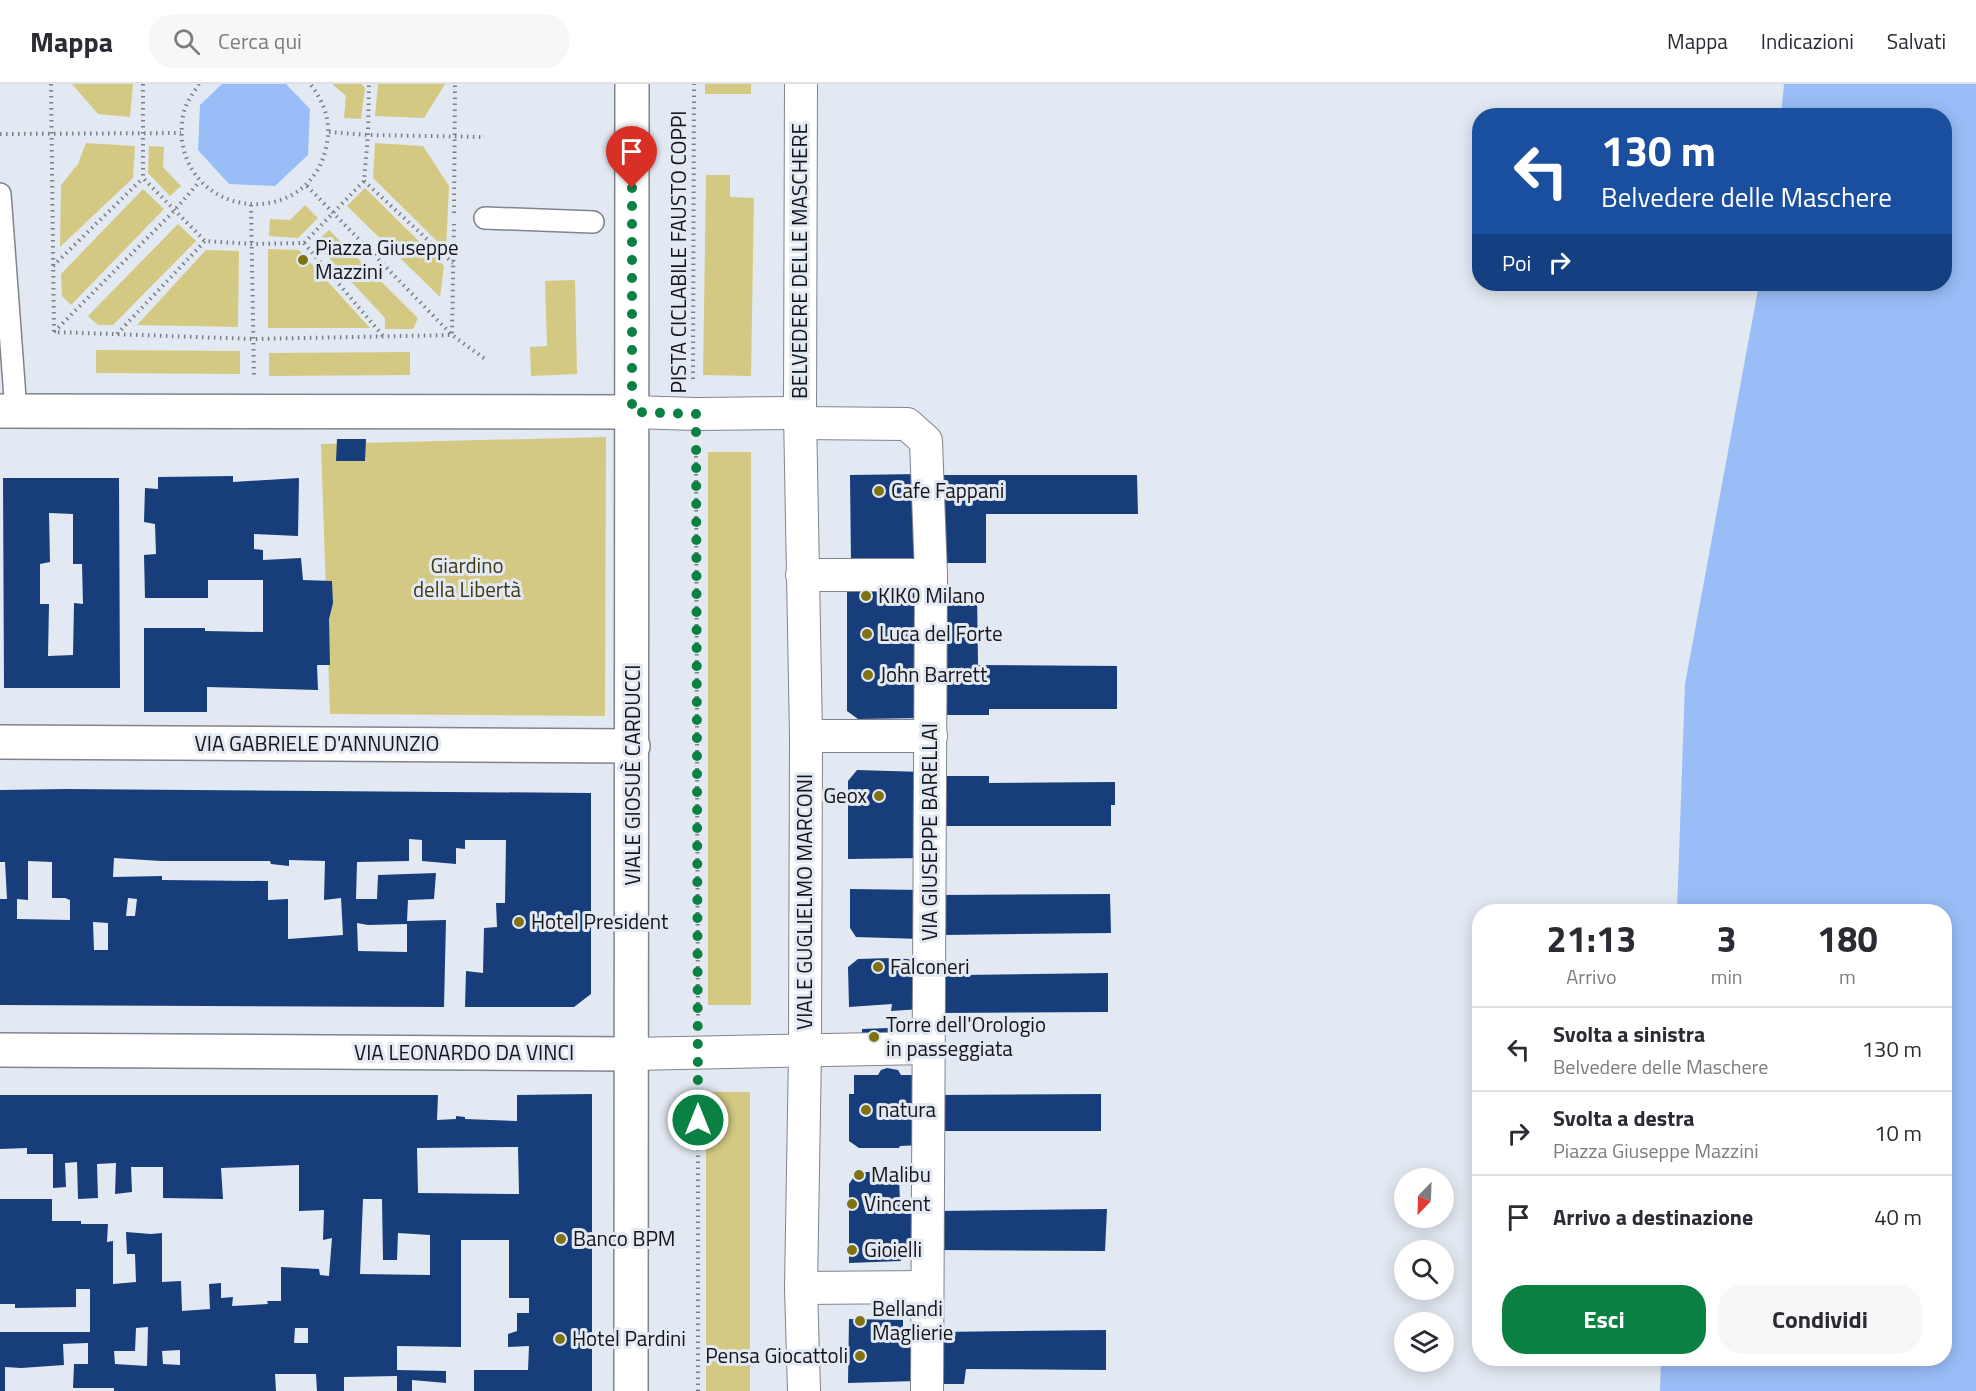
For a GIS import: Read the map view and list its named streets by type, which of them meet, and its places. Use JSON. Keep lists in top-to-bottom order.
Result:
{
  "streets": {
    "street": [
      "BELVEDERE DELLE MASCHERE",
      "VIA GABRIELE D'ANNUNZIO",
      "VIALE GIOSUÈ CARDUCCI",
      "VIA GIUSEPPE BARELLAI",
      "VIALE GUGLIELMO MARCONI",
      "VIA LEONARDO DA VINCI"
    ],
    "path": ["PISTA CICLABILE FAUSTO COPPI"]
  },
  "crossings": [
    ["PISTA CICLABILE FAUSTO COPPI", "BELVEDERE DELLE MASCHERE"],
    ["PISTA CICLABILE FAUSTO COPPI", "VIA LEONARDO DA VINCI"],
    ["BELVEDERE DELLE MASCHERE", "VIALE GIOSUÈ CARDUCCI"],
    ["BELVEDERE DELLE MASCHERE", "VIA GIUSEPPE BARELLAI"],
    ["BELVEDERE DELLE MASCHERE", "VIALE GUGLIELMO MARCONI"],
    ["VIA GABRIELE D'ANNUNZIO", "VIALE GIOSUÈ CARDUCCI"],
    ["VIALE GIOSUÈ CARDUCCI", "VIA LEONARDO DA VINCI"],
    ["VIA GIUSEPPE BARELLAI", "VIALE GUGLIELMO MARCONI"],
    ["VIA GIUSEPPE BARELLAI", "VIA LEONARDO DA VINCI"],
    ["VIALE GUGLIELMO MARCONI", "VIA LEONARDO DA VINCI"]
  ],
  "parks": ["Giardino della Libertà"],
  "places": [
    "Piazza Giuseppe Mazzini",
    "Cafe Fappani",
    "KIKO Milano",
    "Luca del Forte",
    "John Barrett",
    "Geox",
    "Hotel President",
    "Falconeri",
    "Torre dell'Orologio in passeggiata",
    "natura",
    "Malibu",
    "Vincent",
    "Banco BPM",
    "Gioielli",
    "Bellandi Maglierie",
    "Hotel Pardini",
    "Pensa Giocattoli"
  ],
  "north": "bottom left",
  "page": {
    "header": "Mappa",
    "search": "Cerca qui",
    "nav": ["Mappa", "Indicazioni", "Salvati"],
    "turn": ["130 m", "Belvedere delle Maschere"],
    "then": "Poi",
    "eta": [
      "21:13",
      "Arrivo",
      "3",
      "min",
      "180",
      "m"
    ],
    "list": [
      {
        "name": "Svolta a sinistra",
        "note": "Belvedere delle Maschere",
        "value": "130 m"
      },
      {
        "name": "Svolta a destra",
        "note": "Piazza Giuseppe Mazzini",
        "value": "10 m"
      },
      {
        "name": "Arrivo a destinazione",
        "value": "40 m"
      }
    ],
    "buttons": ["Esci", "Condividi"]
  }
}
